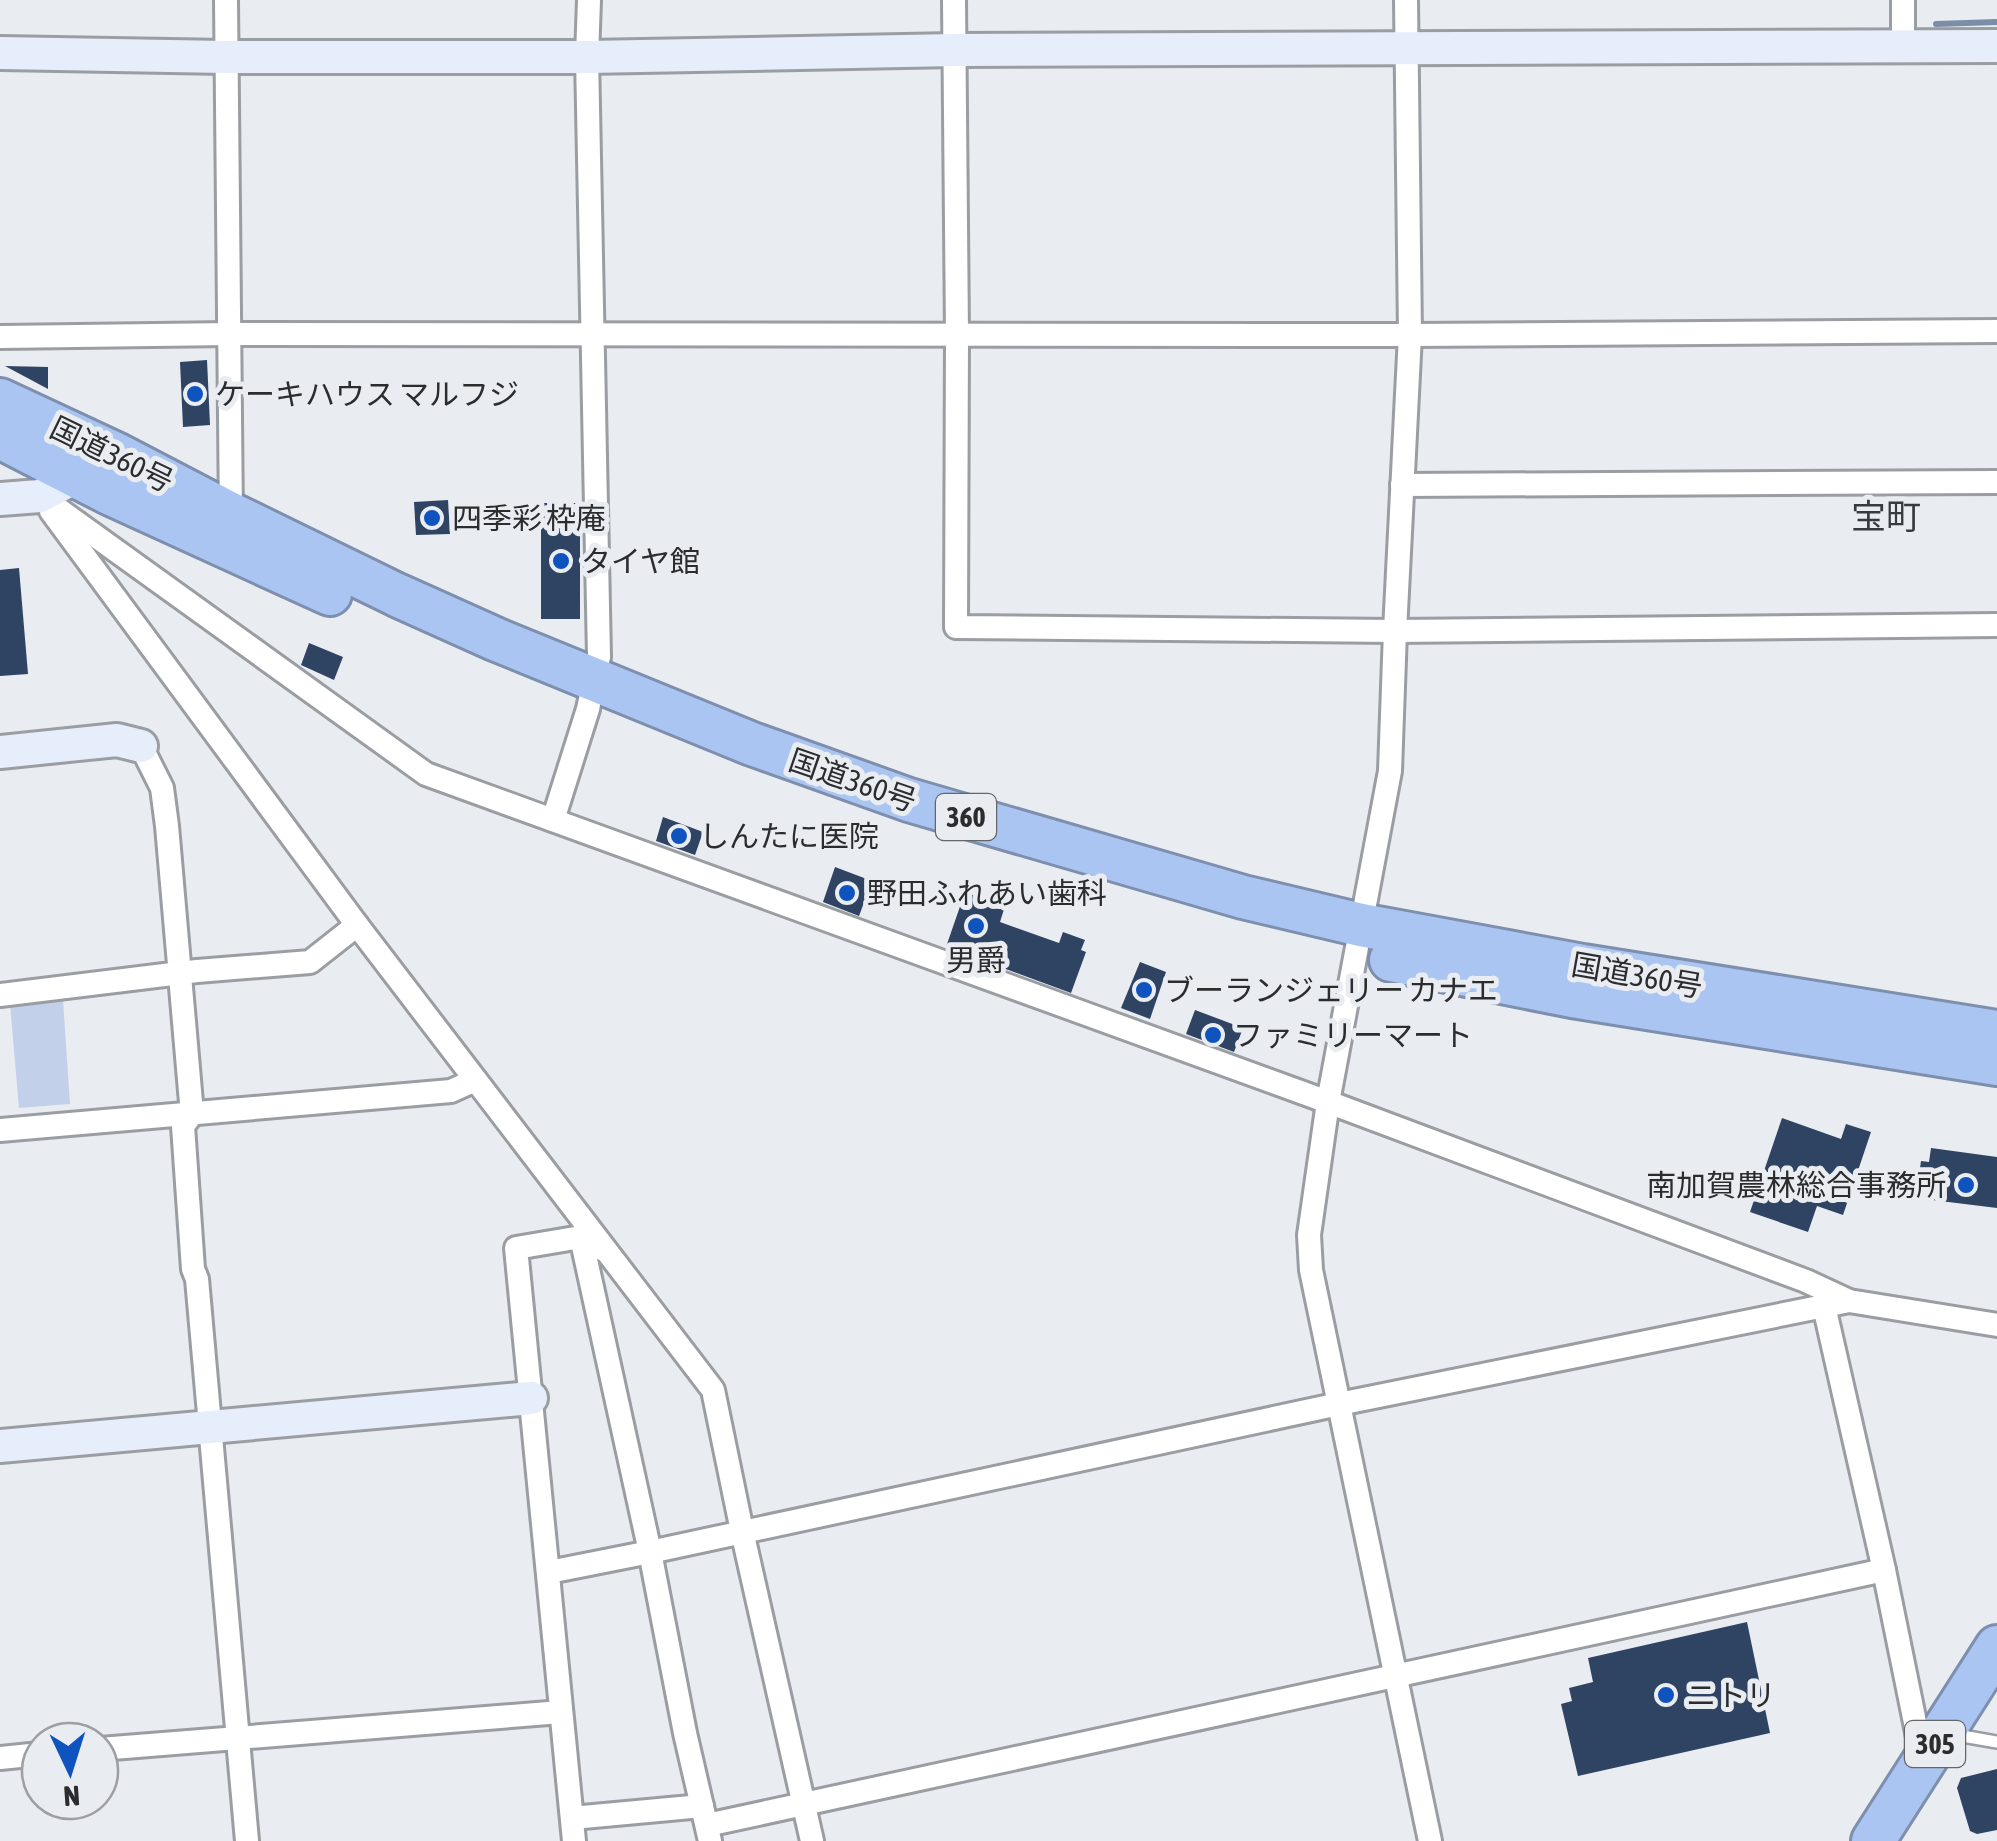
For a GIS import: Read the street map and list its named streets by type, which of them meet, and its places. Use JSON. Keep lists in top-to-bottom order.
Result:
{
  "streets": {
    "highway": ["国道360号", "360", "305"]
  },
  "districts": ["宝町"],
  "places": [
    "ケーキハウス マルフジ",
    "四季彩 枠庵",
    "タイヤ館",
    "しんたに医院",
    "野田ふれあい歯科",
    "男爵",
    "ブーランジェリー カナエ",
    "ファミリーマート",
    "南加賀農林総合事務所",
    "ニトリ"
  ],
  "north": "bottom"
}
